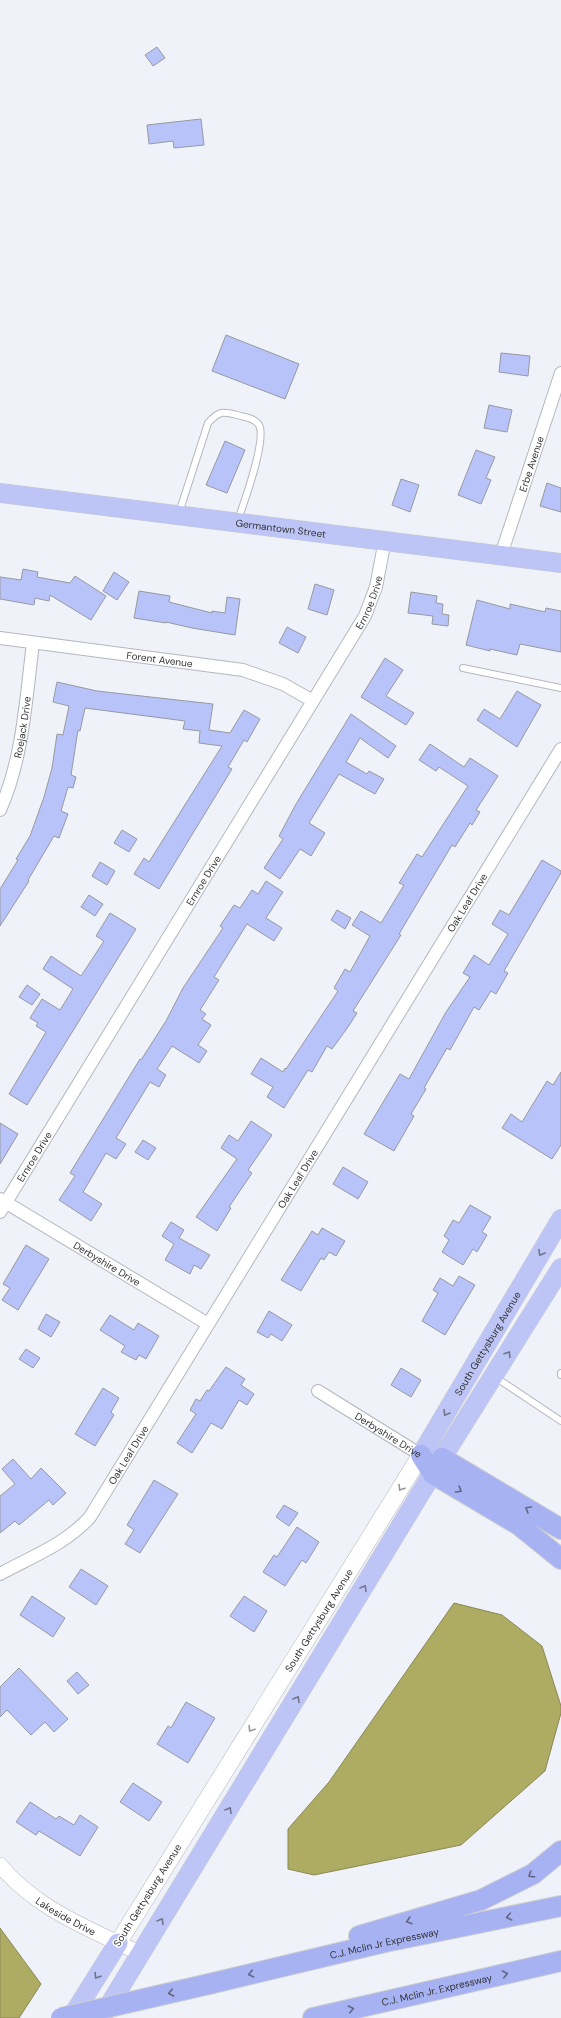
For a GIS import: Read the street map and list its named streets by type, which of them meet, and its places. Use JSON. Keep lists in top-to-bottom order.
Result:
{
  "streets": {
    "highway": ["C.J. Mclin Jr Expressway", "C.J. Mclin Jr. Expressway"],
    "main road": ["Germantown Street", "South Gettysburg Avenue"],
    "street": [
      "Erbe Avenue",
      "Ernroe Drive",
      "Forent Avenue",
      "Roejack Drive",
      "Oak Leaf Drive",
      "Derbyshire Drive",
      "Lakeside Drive"
    ]
  },
  "crossings": [
    ["Erbe Avenue", "Germantown Street"],
    ["Germantown Street", "Ernroe Drive"],
    ["Ernroe Drive", "Forent Avenue"],
    ["Ernroe Drive", "Derbyshire Drive"],
    ["Forent Avenue", "Roejack Drive"],
    ["Oak Leaf Drive", "Derbyshire Drive"],
    ["Derbyshire Drive", "South Gettysburg Avenue"],
    ["South Gettysburg Avenue", "Lakeside Drive"]
  ]
}
